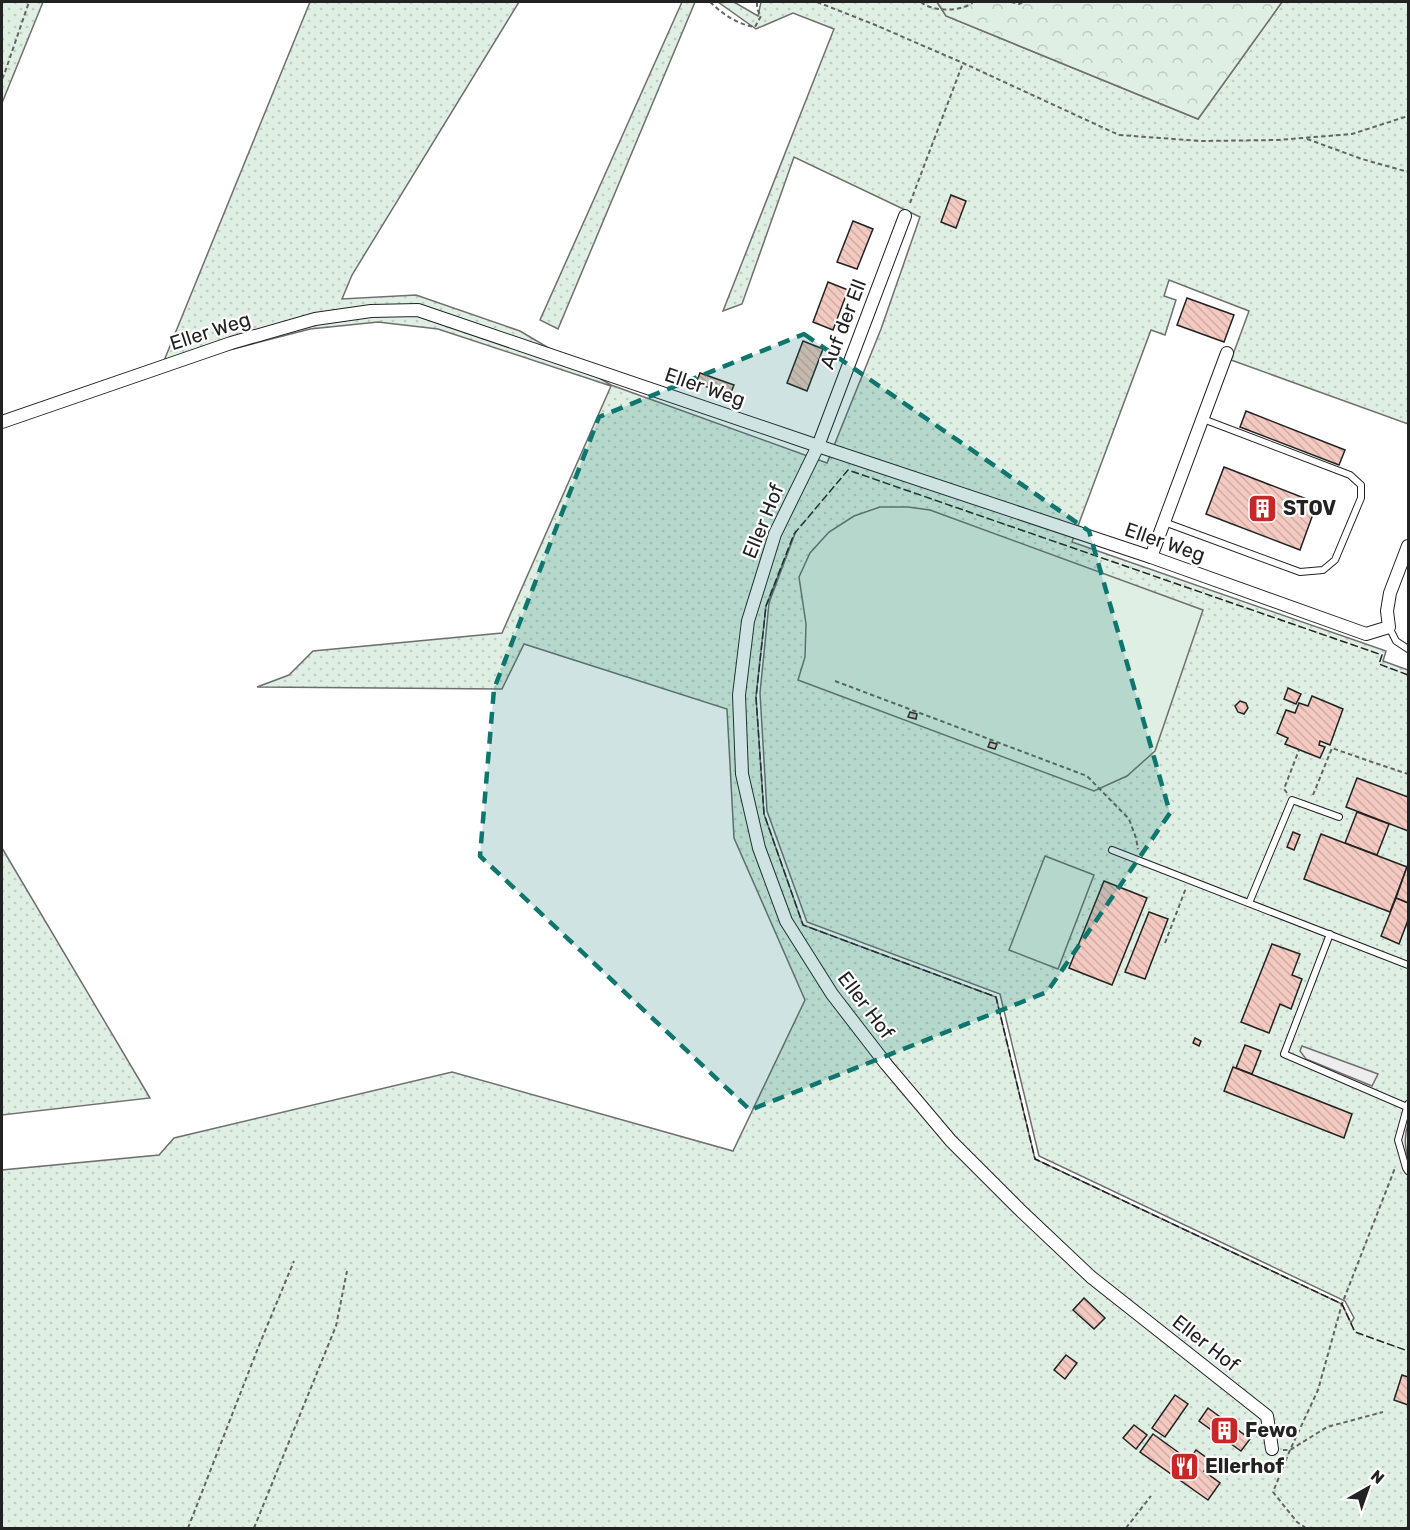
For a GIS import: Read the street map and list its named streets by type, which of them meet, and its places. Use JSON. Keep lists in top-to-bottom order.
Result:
{
  "streets": {
    "street": ["Auf der Ell", "Eller Weg", "Eller Hof"]
  },
  "crossings": [
    ["Auf der Ell", "Eller Weg"],
    ["Auf der Ell", "Eller Hof"],
    ["Eller Weg", "Eller Hof"]
  ],
  "places": {
    "building": ["STOV", "Fewo"],
    "restaurant": ["Ellerhof"]
  },
  "north": "top right"
}
